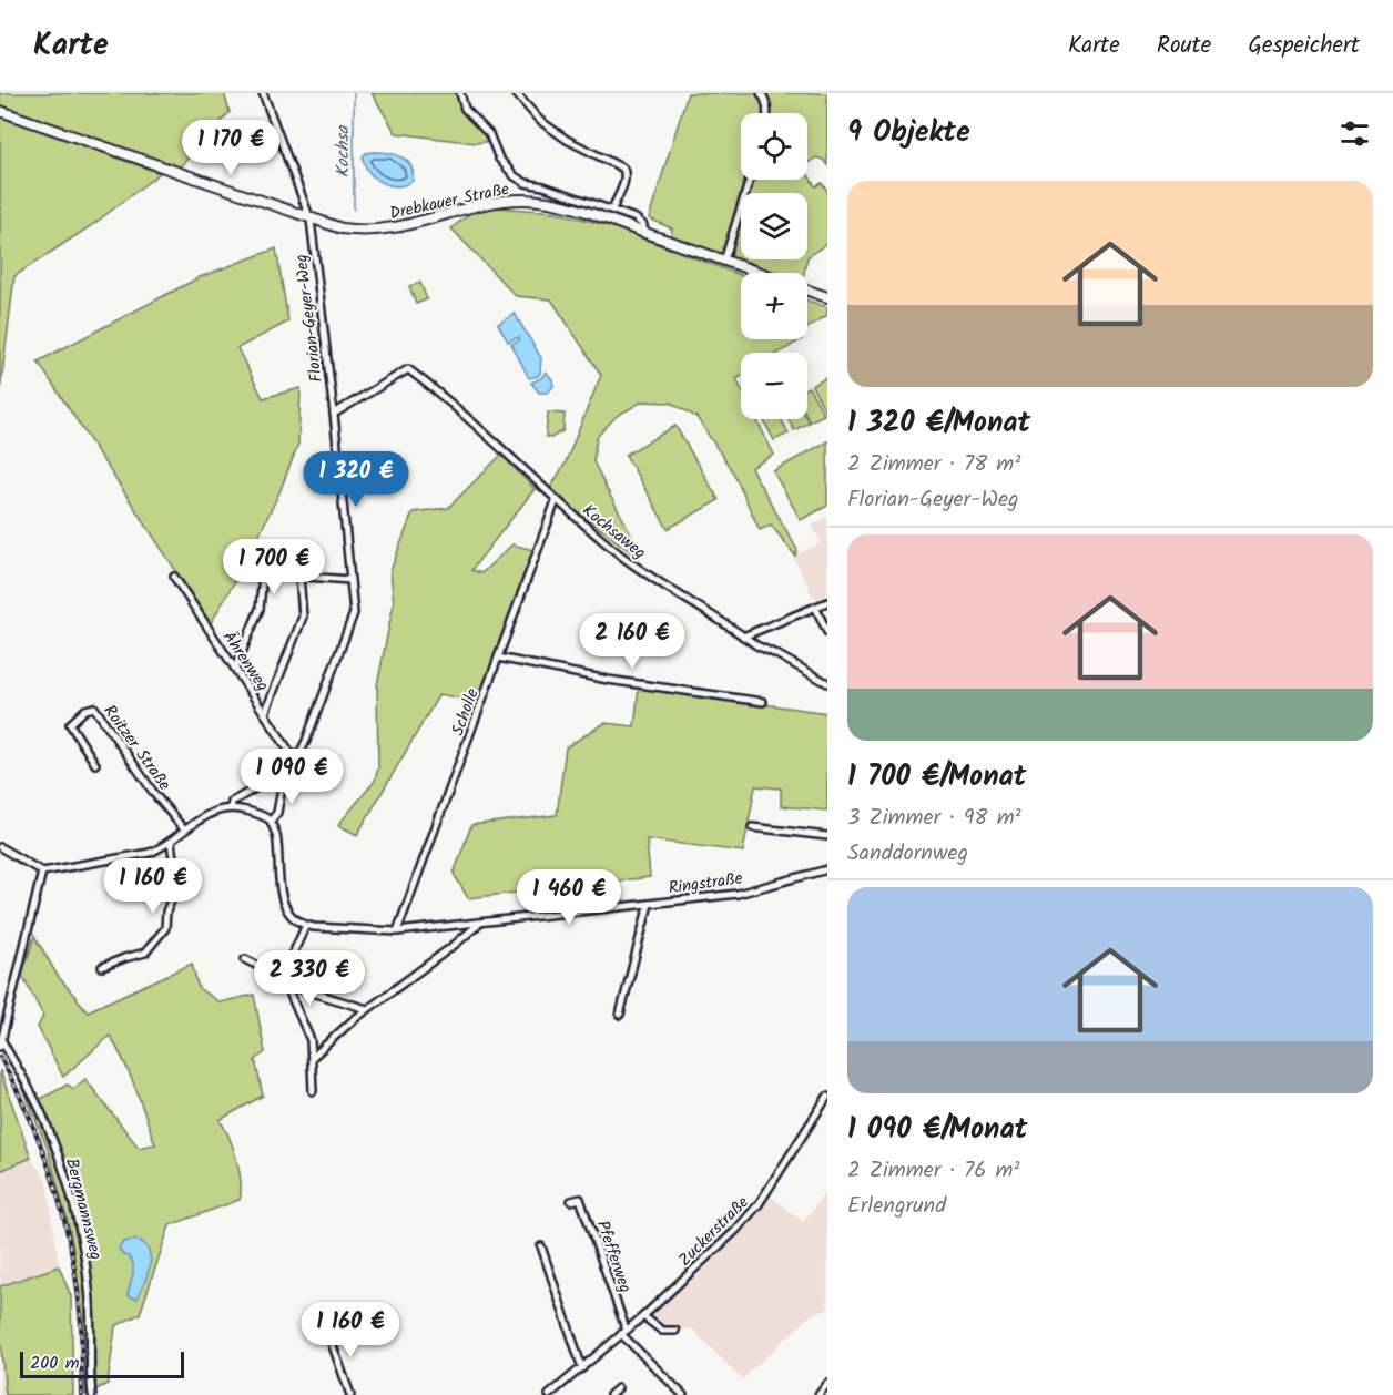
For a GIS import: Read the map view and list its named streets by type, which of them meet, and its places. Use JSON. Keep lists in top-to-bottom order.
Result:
{
  "streets": {
    "street": [
      "Drebkauer Straße",
      "Florian-Geyer-Weg",
      "Kochsaweg",
      "Ährenweg",
      "Scholle",
      "Roitzer Straße",
      "Ringstraße",
      "Bergmannsweg",
      "Zuckerstraße",
      "Pfefferweg"
    ]
  },
  "crossings": [
    ["Drebkauer Straße", "Florian-Geyer-Weg"],
    ["Florian-Geyer-Weg", "Kochsaweg"],
    ["Florian-Geyer-Weg", "Ährenweg"],
    ["Kochsaweg", "Scholle"],
    ["Scholle", "Ringstraße"],
    ["Zuckerstraße", "Pfefferweg"]
  ],
  "water": ["Kochsa"],
  "scale_bar": "200 m",
  "page": {
    "header": "Karte",
    "nav": ["Karte", "Route", "Gespeichert"],
    "heading": "9 Objekte",
    "map_buttons": ["+", "−"],
    "price": [
      "1 170 €",
      "1 320 €",
      "1 700 €",
      "2 160 €",
      "1 090 €",
      "1 160 €",
      "1 460 €",
      "2 330 €",
      "1 160 €"
    ],
    "list": [
      {
        "name": "1 320 €/Monat",
        "note": "2 Zimmer · 78 m² · Florian-Geyer-Weg"
      },
      {
        "name": "1 700 €/Monat",
        "note": "3 Zimmer · 98 m² · Sanddornweg"
      },
      {
        "name": "1 090 €/Monat",
        "note": "2 Zimmer · 76 m² · Erlengrund"
      }
    ],
    "scale": "200 m"
  }
}
